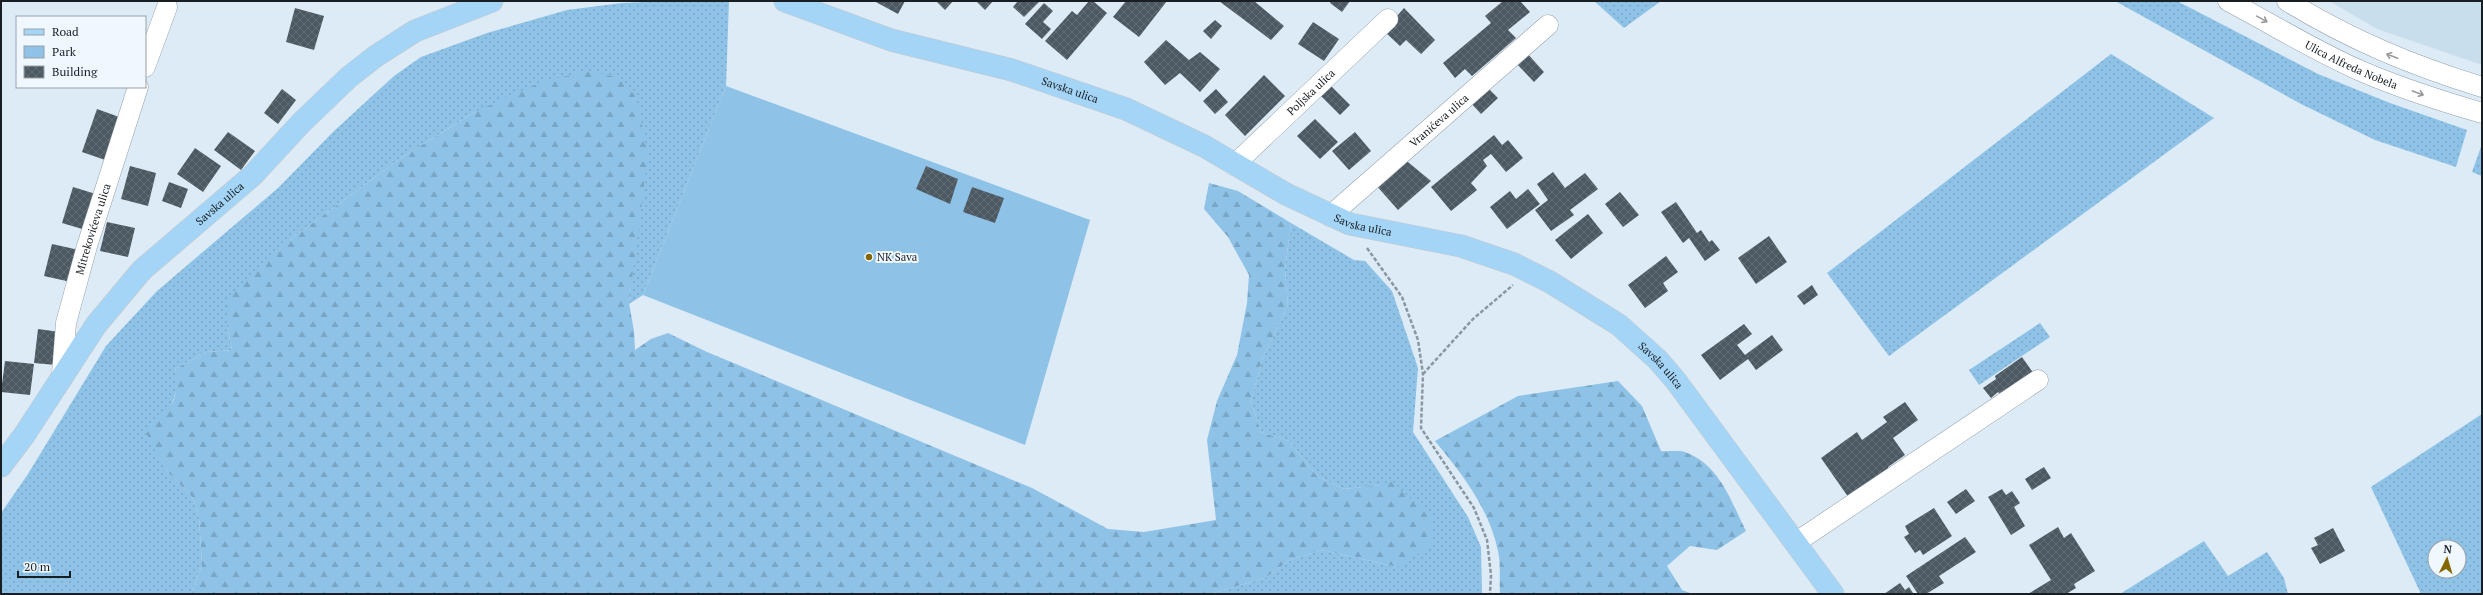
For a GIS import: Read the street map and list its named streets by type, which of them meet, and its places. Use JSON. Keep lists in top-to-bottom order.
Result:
{
  "streets": {
    "main road": ["Savska ulica"],
    "street": [
      "Ulica Alfreda Nobela",
      "Poljska ulica",
      "Vranićeva ulica",
      "Mitrekovićeva ulica"
    ]
  },
  "crossings": [
    ["Savska ulica", "Poljska ulica"],
    ["Savska ulica", "Vranićeva ulica"],
    ["Savska ulica", "Mitrekovićeva ulica"]
  ],
  "places": ["NK Sava"],
  "legend": ["Road", "Park", "Building"],
  "scale_bar": "20 m",
  "north": "top"
}
